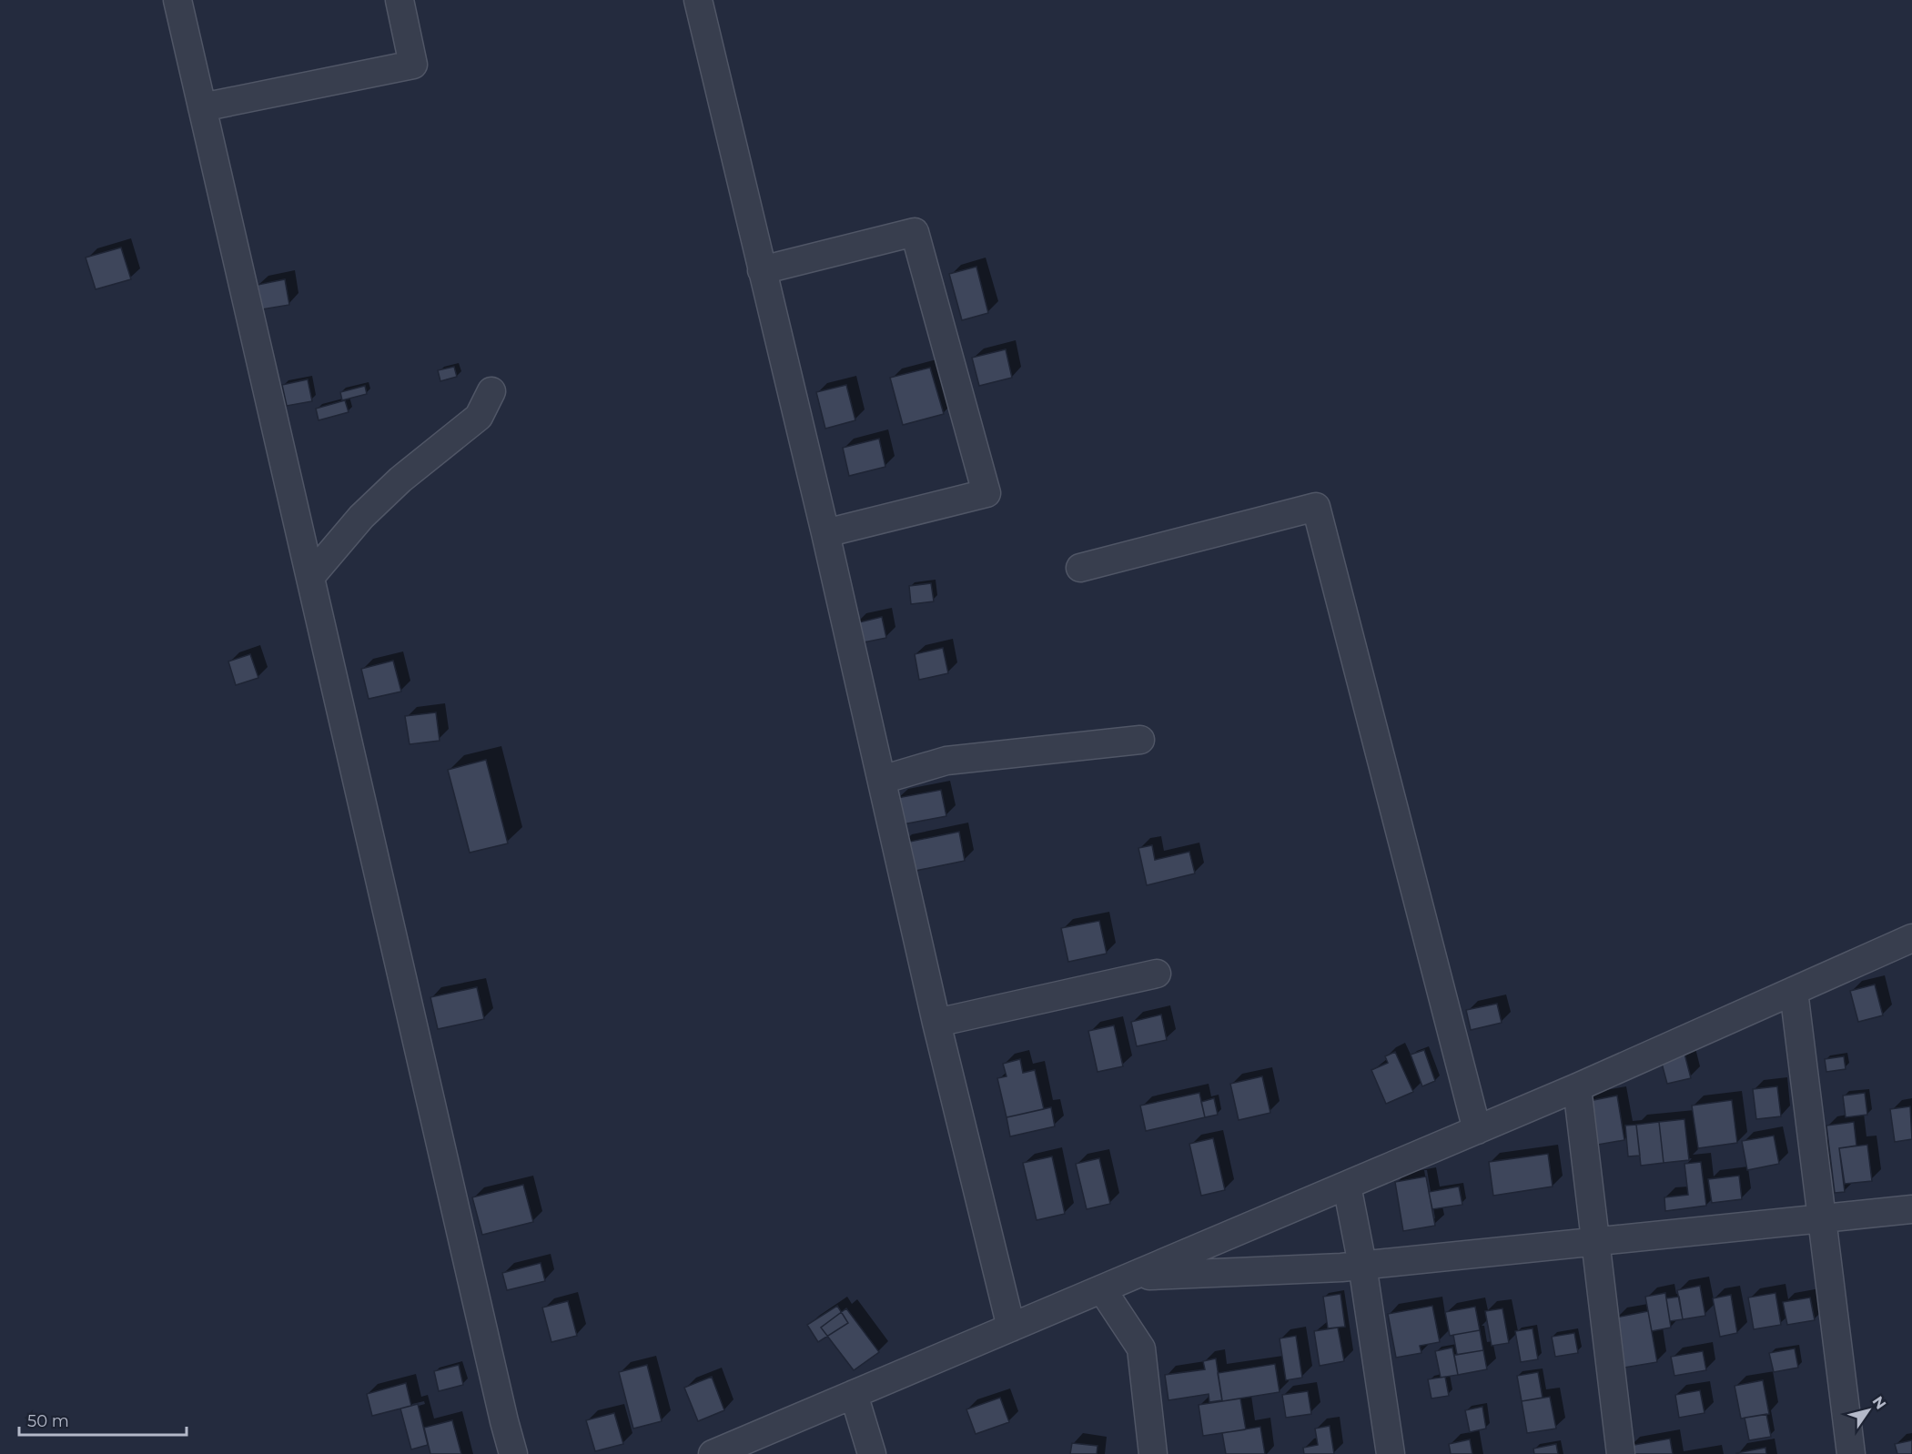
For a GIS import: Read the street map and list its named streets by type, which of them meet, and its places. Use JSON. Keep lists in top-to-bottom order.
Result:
{
  "scale_bar": "50 m",
  "north": "top right"
}
